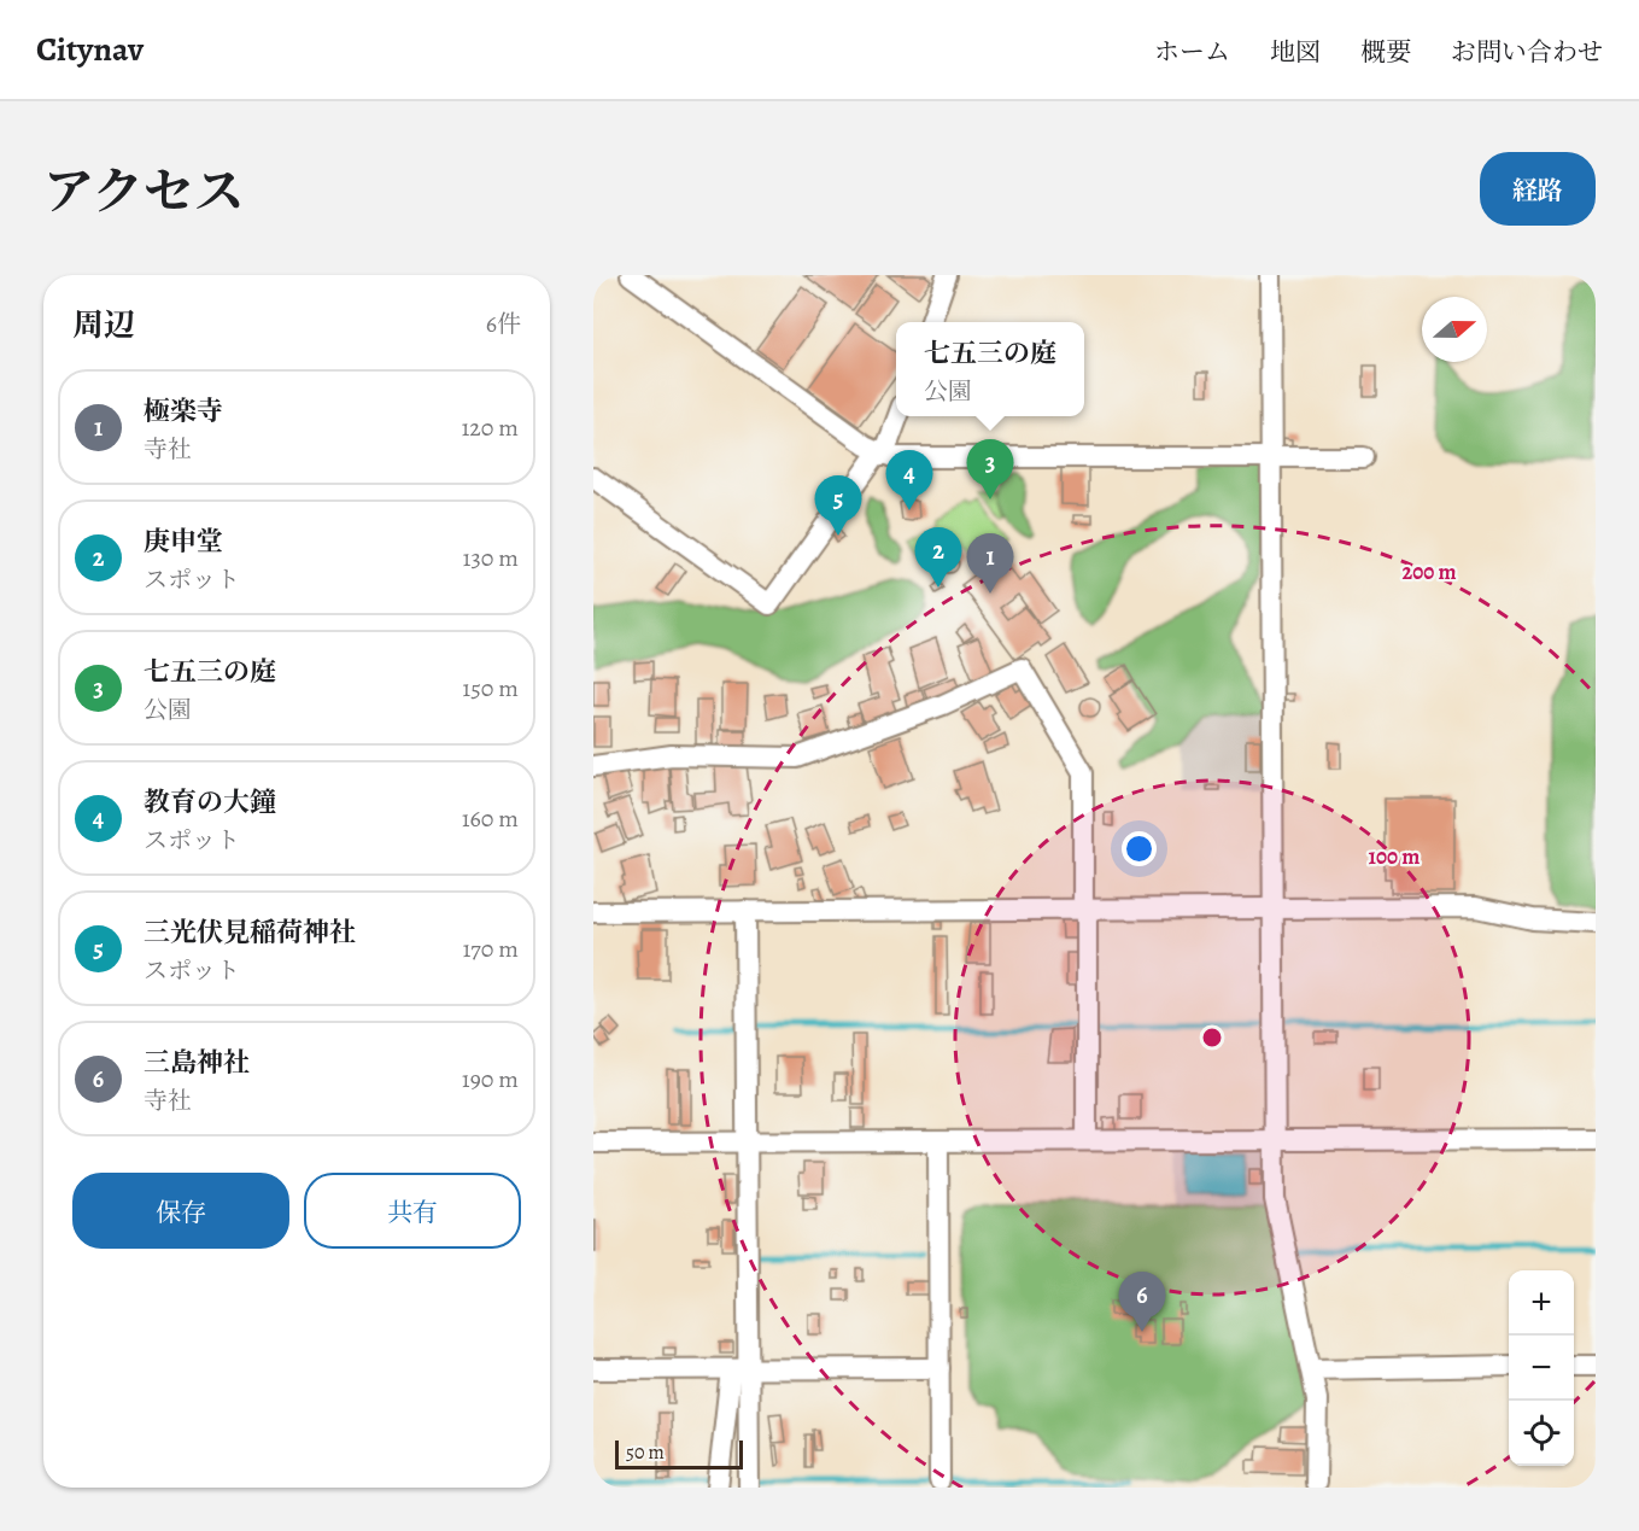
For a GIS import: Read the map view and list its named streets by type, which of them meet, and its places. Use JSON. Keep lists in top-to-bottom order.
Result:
{
  "scale_bar": "50 m",
  "north": "right",
  "page": {
    "header": "Citynav",
    "nav": [
      "ホーム",
      "地図",
      "概要",
      "お問い合わせ"
    ],
    "title": "アクセス",
    "buttons": [
      "経路",
      ["保存", "共有"]
    ],
    "heading": ["周辺", "6件"],
    "popup": ["七五三の庭", "公園"],
    "list": [
      {
        "mark": "1",
        "name": "極楽寺",
        "note": "寺社",
        "value": "120 m"
      },
      {
        "mark": "2",
        "name": "庚申堂",
        "note": "スポット",
        "value": "130 m"
      },
      {
        "mark": "3",
        "name": "七五三の庭",
        "note": "公園",
        "value": "150 m"
      },
      {
        "mark": "4",
        "name": "教育の大鐘",
        "note": "スポット",
        "value": "160 m"
      },
      {
        "mark": "5",
        "name": "三光伏見稲荷神社",
        "note": "スポット",
        "value": "170 m"
      },
      {
        "mark": "6",
        "name": "三島神社",
        "note": "寺社",
        "value": "190 m"
      }
    ],
    "pins": [
      "3",
      "4",
      "5",
      "2",
      "1",
      "6"
    ],
    "map_buttons": ["+", "−"],
    "scale": "50 m"
  },
  "rings": ["200 m", "100 m"]
}
